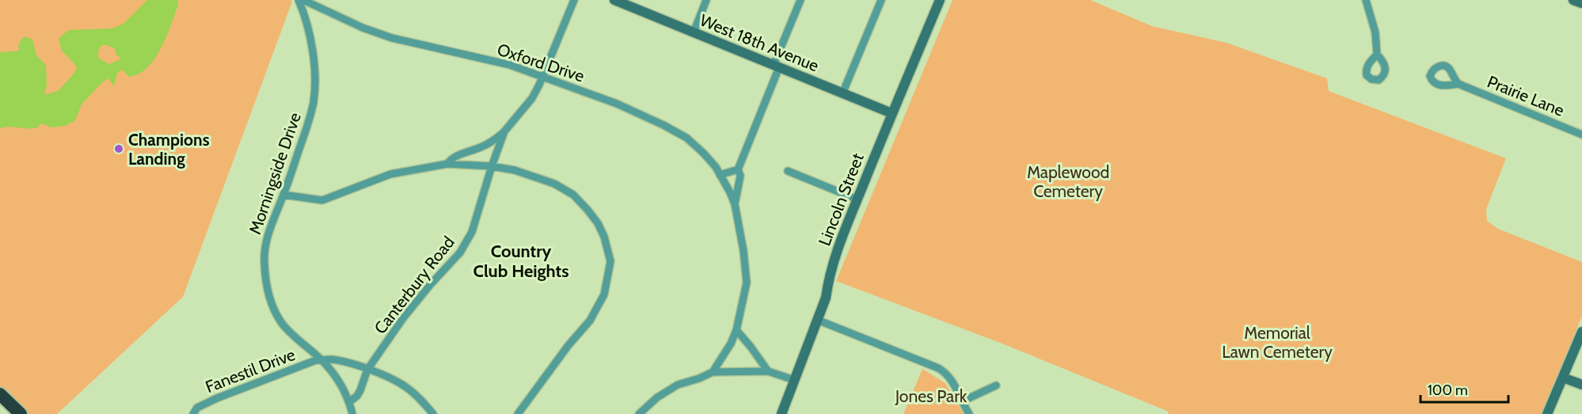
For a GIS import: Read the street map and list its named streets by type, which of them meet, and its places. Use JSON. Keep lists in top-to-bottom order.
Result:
{
  "streets": {
    "street": [
      "West 18th Avenue",
      "Oxford Drive",
      "Prairie Lane",
      "Morningside Drive",
      "Lincoln Street",
      "Canterbury Road",
      "Fanestil Drive"
    ]
  },
  "crossings": [
    ["West 18th Avenue", "Lincoln Street"],
    ["Oxford Drive", "Canterbury Road"],
    ["Morningside Drive", "Canterbury Road"],
    ["Morningside Drive", "Fanestil Drive"]
  ],
  "districts": ["Country Club Heights"],
  "parks": ["Maplewood Cemetery", "Memorial Lawn Cemetery", "Jones Park"],
  "places": ["Champions Landing"],
  "scale_bar": "100 m"
}
